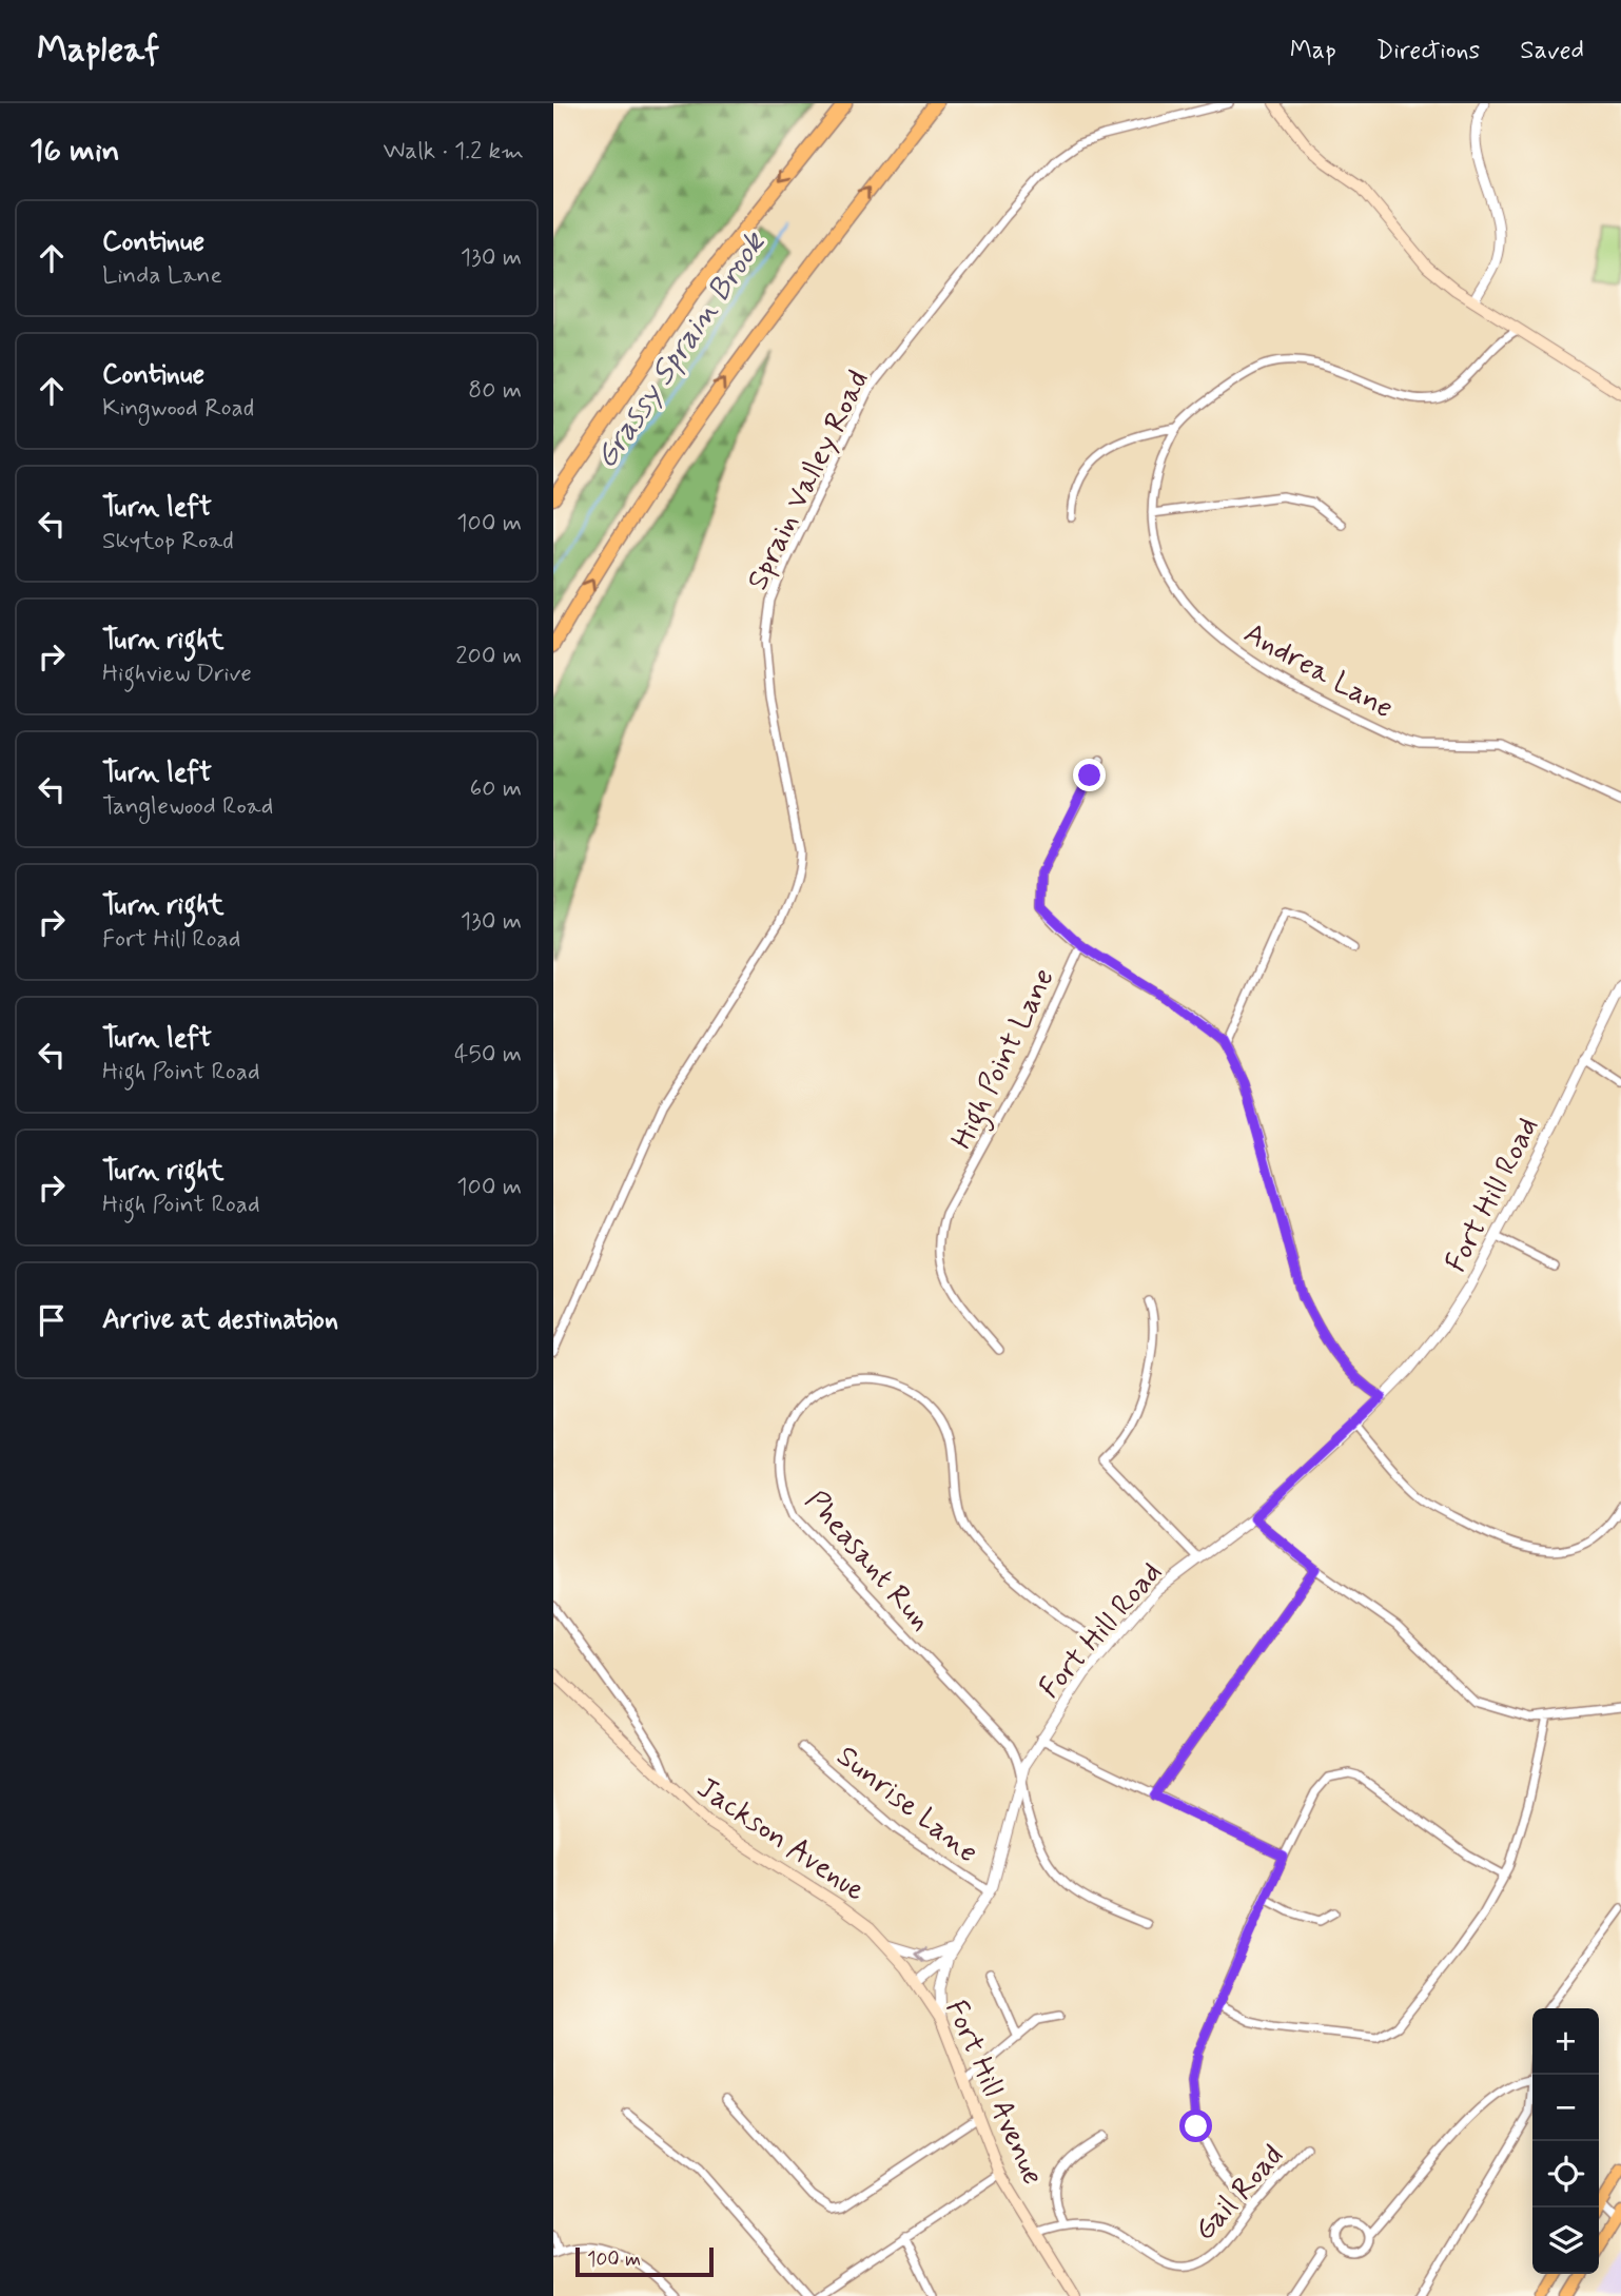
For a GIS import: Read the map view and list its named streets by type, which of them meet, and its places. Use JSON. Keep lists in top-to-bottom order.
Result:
{
  "streets": {
    "main road": ["Jackson Avenue", "Fort Hill Avenue"],
    "street": [
      "Sprain Valley Road",
      "Andrea Lane",
      "High Point Lane",
      "Fort Hill Road",
      "Pheasant Run",
      "Sunrise Lane",
      "Gail Road"
    ]
  },
  "crossings": [
    ["Fort Hill Road", "Pheasant Run"],
    ["Fort Hill Road", "Sunrise Lane"],
    ["Fort Hill Road", "Jackson Avenue"],
    ["Fort Hill Road", "Fort Hill Avenue"],
    ["Jackson Avenue", "Fort Hill Avenue"],
    ["Fort Hill Avenue", "Gail Road"]
  ],
  "water": ["Grassy Sprain Brook"],
  "scale_bar": "100 m",
  "page": {
    "header": "Mapleaf",
    "nav": ["Map", "Directions", "Saved"],
    "heading": ["16 min", "Walk · 1.2 km"],
    "list": [
      ["Continue", "Linda Lane", "130 m"],
      ["Continue", "Kingwood Road", "80 m"],
      ["Turn left", "Skytop Road", "100 m"],
      ["Turn right", "Highview Drive", "200 m"],
      ["Turn left", "Tanglewood Road", "60 m"],
      ["Turn right", "Fort Hill Road", "130 m"],
      ["Turn left", "High Point Road", "450 m"],
      ["Turn right", "High Point Road", "100 m"],
      "Arrive at destination"
    ],
    "map_buttons": ["+", "−"],
    "scale": "100 m"
  }
}
